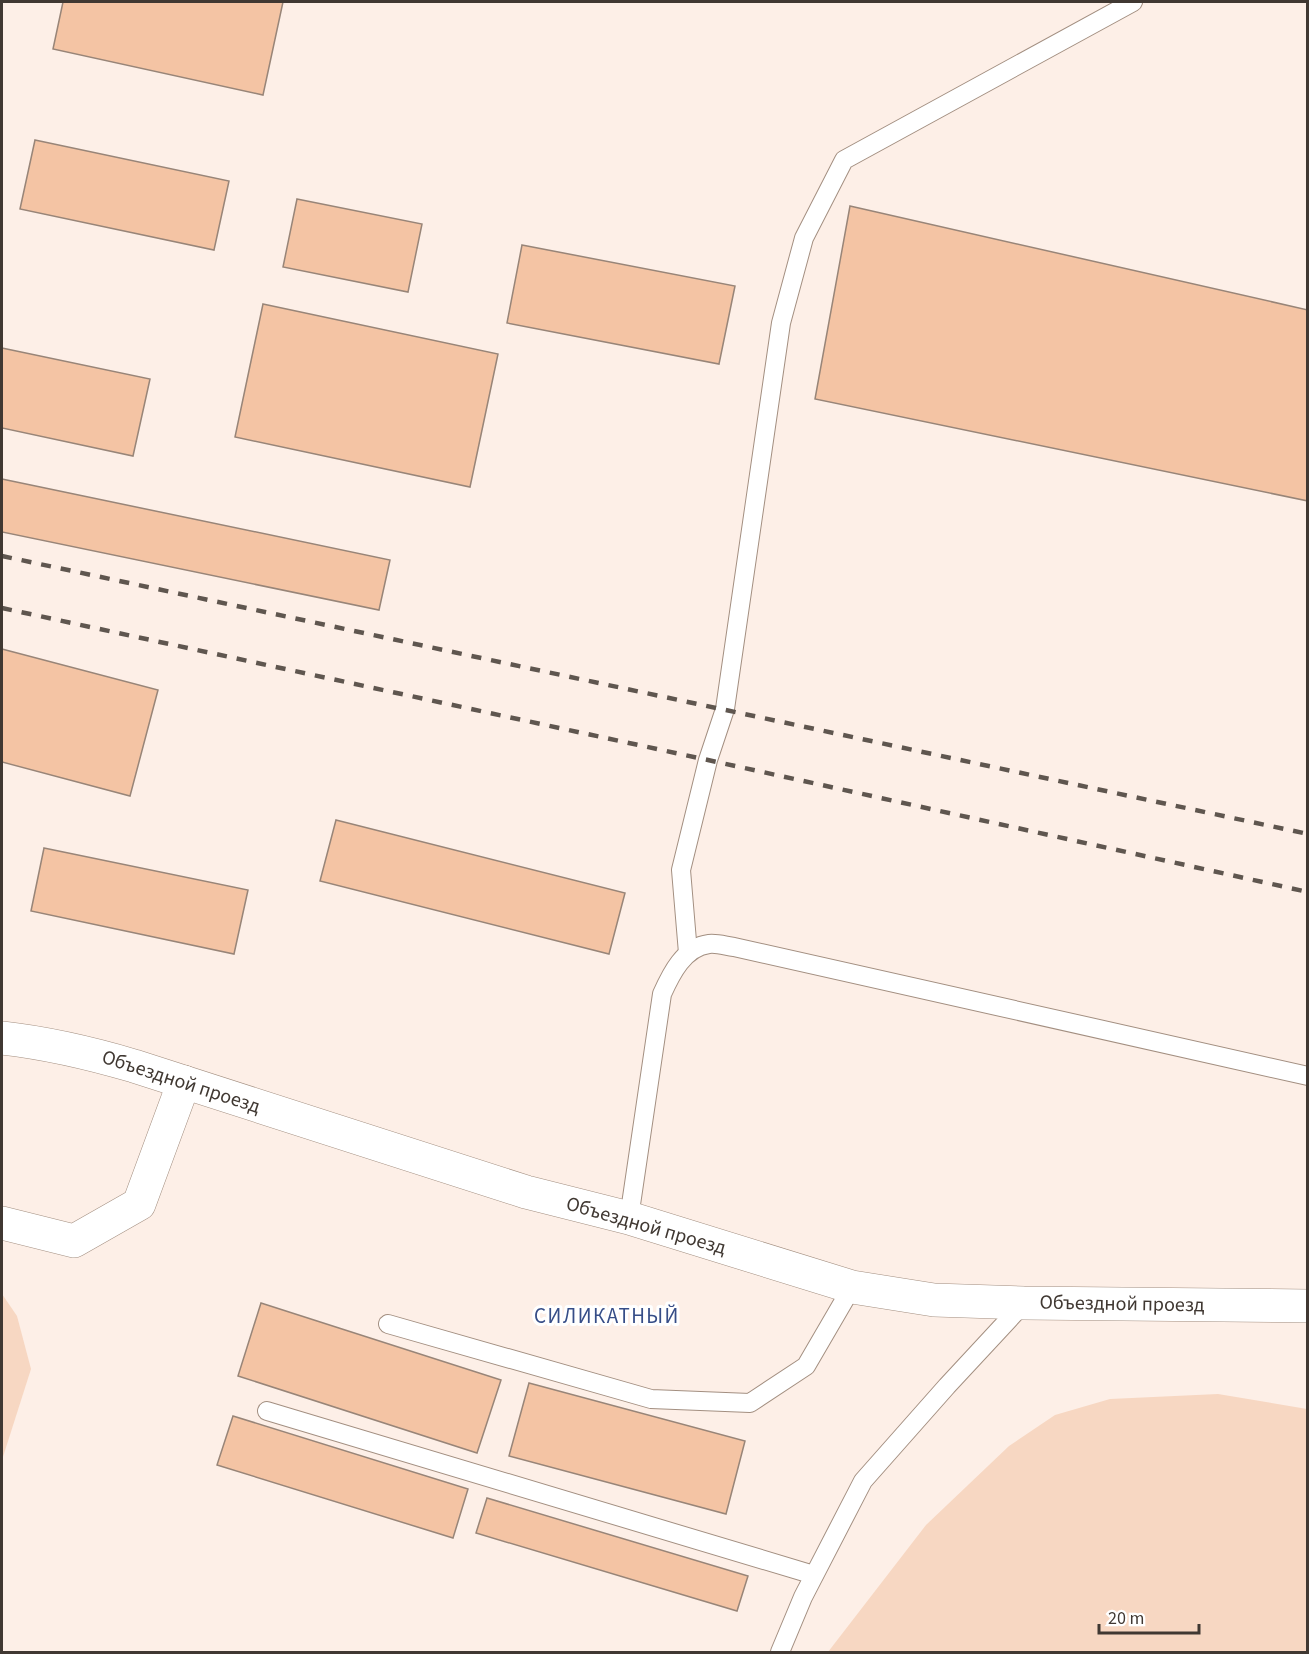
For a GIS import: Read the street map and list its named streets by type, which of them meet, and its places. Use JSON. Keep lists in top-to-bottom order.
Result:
{
  "streets": {
    "street": ["Объездной проезд"]
  },
  "districts": ["СИЛИКАТНЫЙ"],
  "scale_bar": "20 m"
}
